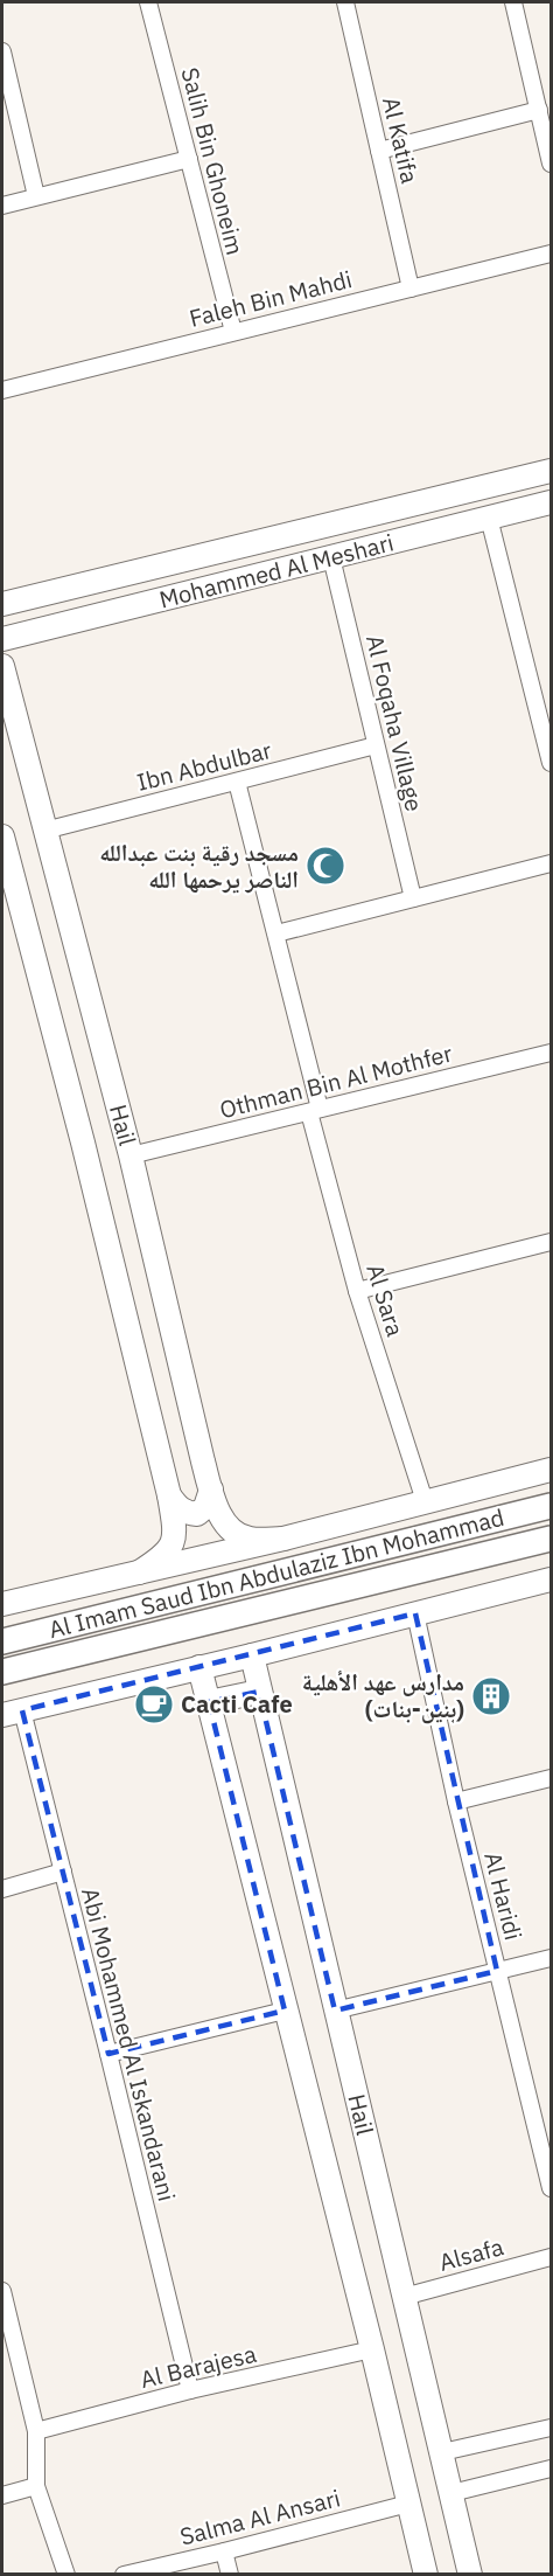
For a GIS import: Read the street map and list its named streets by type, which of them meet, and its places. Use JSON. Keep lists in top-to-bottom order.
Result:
{
  "streets": {
    "main road": ["Al Imam Saud Ibn Abdulaziz Ibn Mohammad"],
    "street": [
      "Al Katifa",
      "Salih Bin Ghoneim",
      "Faleh Bin Mahdi",
      "Mohammed Al Meshari",
      "Al Foqaha Village",
      "Ibn Abdulbar",
      "Othman Bin Al Mothfer",
      "Hail",
      "Al Sara",
      "Al Haridi",
      "Abi Mohammed Al Iskandarani",
      "Alsafa",
      "Al Barajesa",
      "Salma Al Ansari"
    ]
  },
  "crossings": [
    ["Al Katifa", "Faleh Bin Mahdi"],
    ["Salih Bin Ghoneim", "Faleh Bin Mahdi"],
    ["Mohammed Al Meshari", "Al Foqaha Village"],
    ["Al Foqaha Village", "Ibn Abdulbar"],
    ["Ibn Abdulbar", "Hail"],
    ["Ibn Abdulbar", "Al Sara"],
    ["Othman Bin Al Mothfer", "Hail"],
    ["Othman Bin Al Mothfer", "Al Sara"],
    ["Hail", "Al Imam Saud Ibn Abdulaziz Ibn Mohammad"],
    ["Hail", "Alsafa"],
    ["Hail", "Al Barajesa"],
    ["Hail", "Salma Al Ansari"],
    ["Al Sara", "Al Imam Saud Ibn Abdulaziz Ibn Mohammad"],
    ["Abi Mohammed Al Iskandarani", "Al Barajesa"]
  ],
  "places": {
    "mosque": ["مسجد رقية بنت عبدالله الناصر يرحمها الله"],
    "building": ["مدارس عهد الأهلية (بنين-بنات)"],
    "cafe": ["Cacti Cafe"]
  }
}
